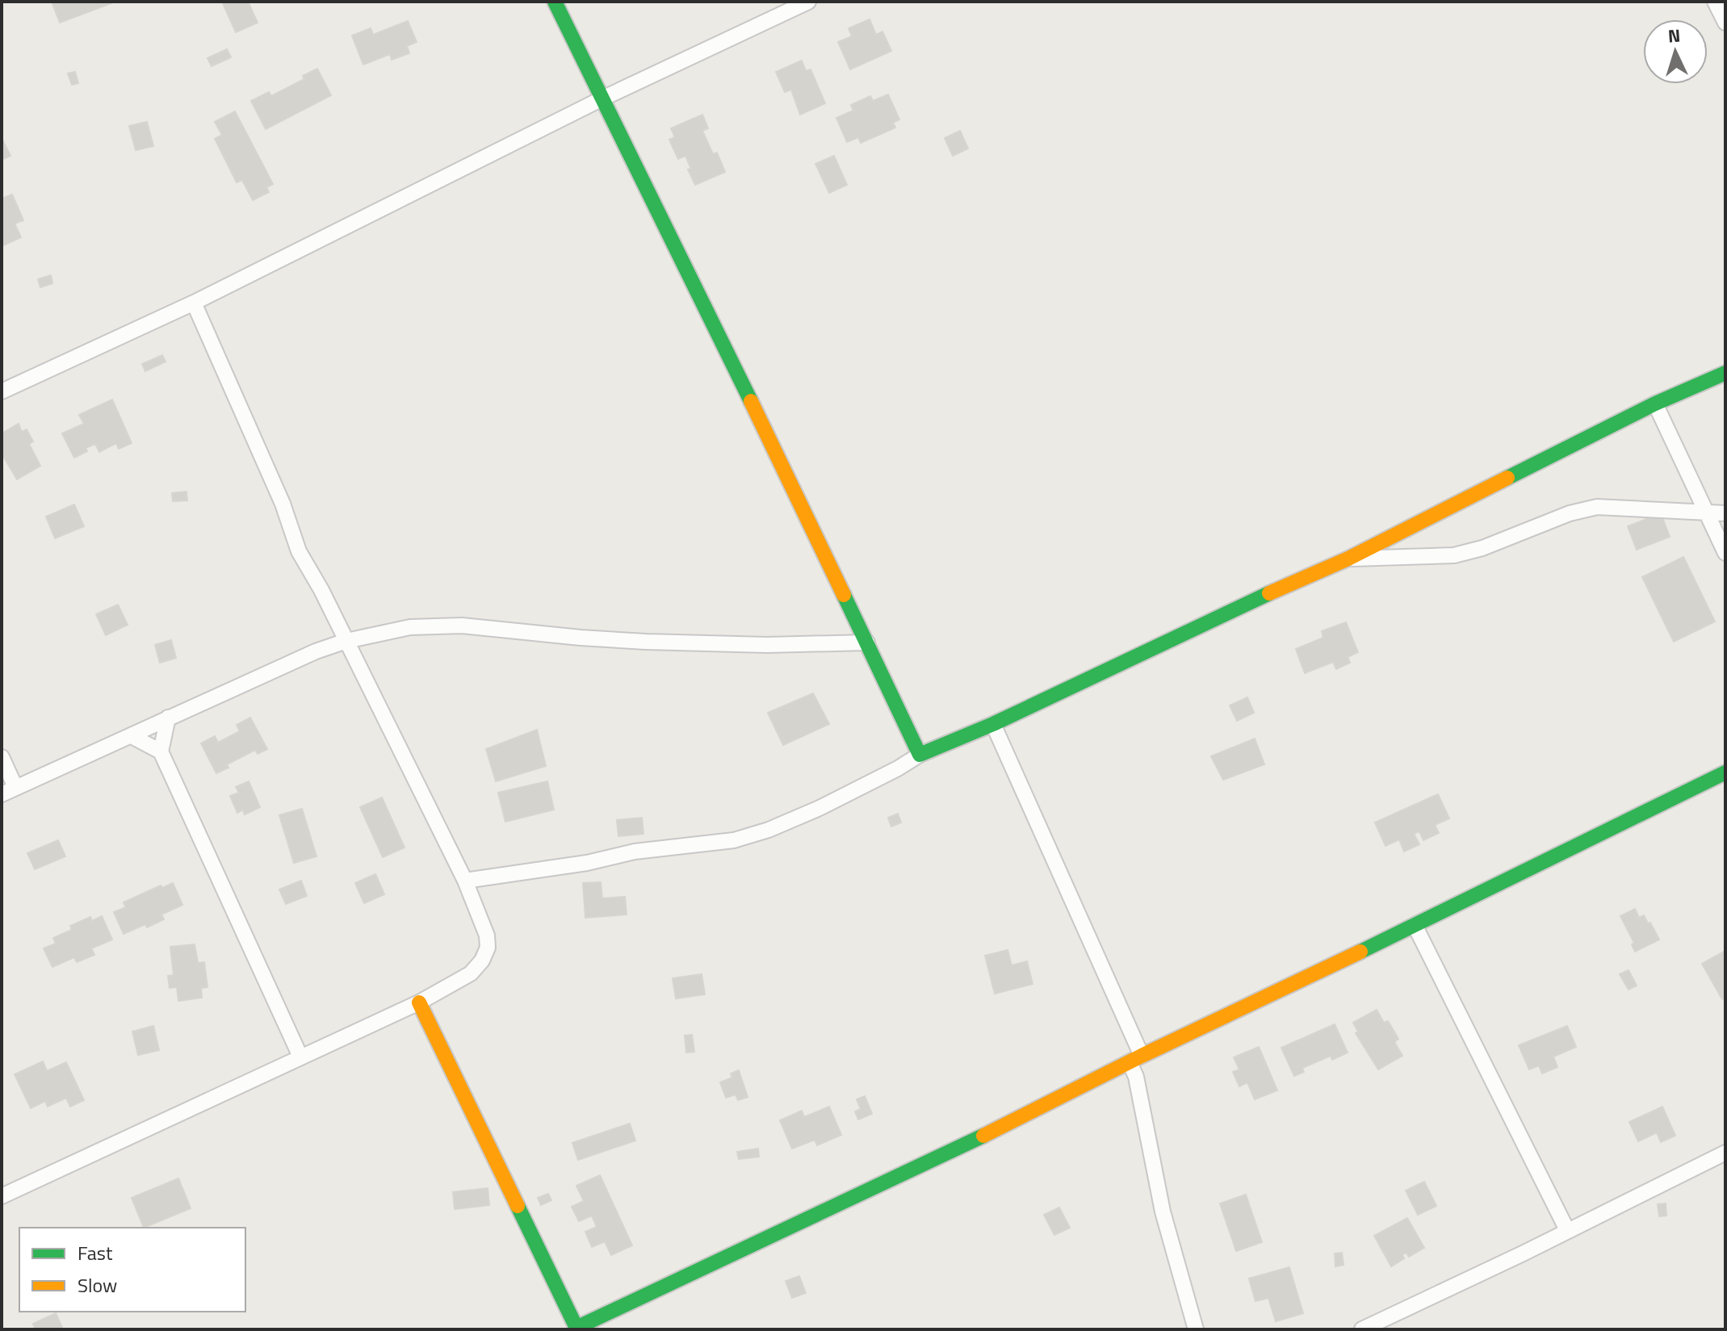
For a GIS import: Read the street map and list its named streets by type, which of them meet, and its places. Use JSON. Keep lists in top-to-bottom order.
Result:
{
  "legend": ["Fast", "Slow"],
  "north": "top"
}
